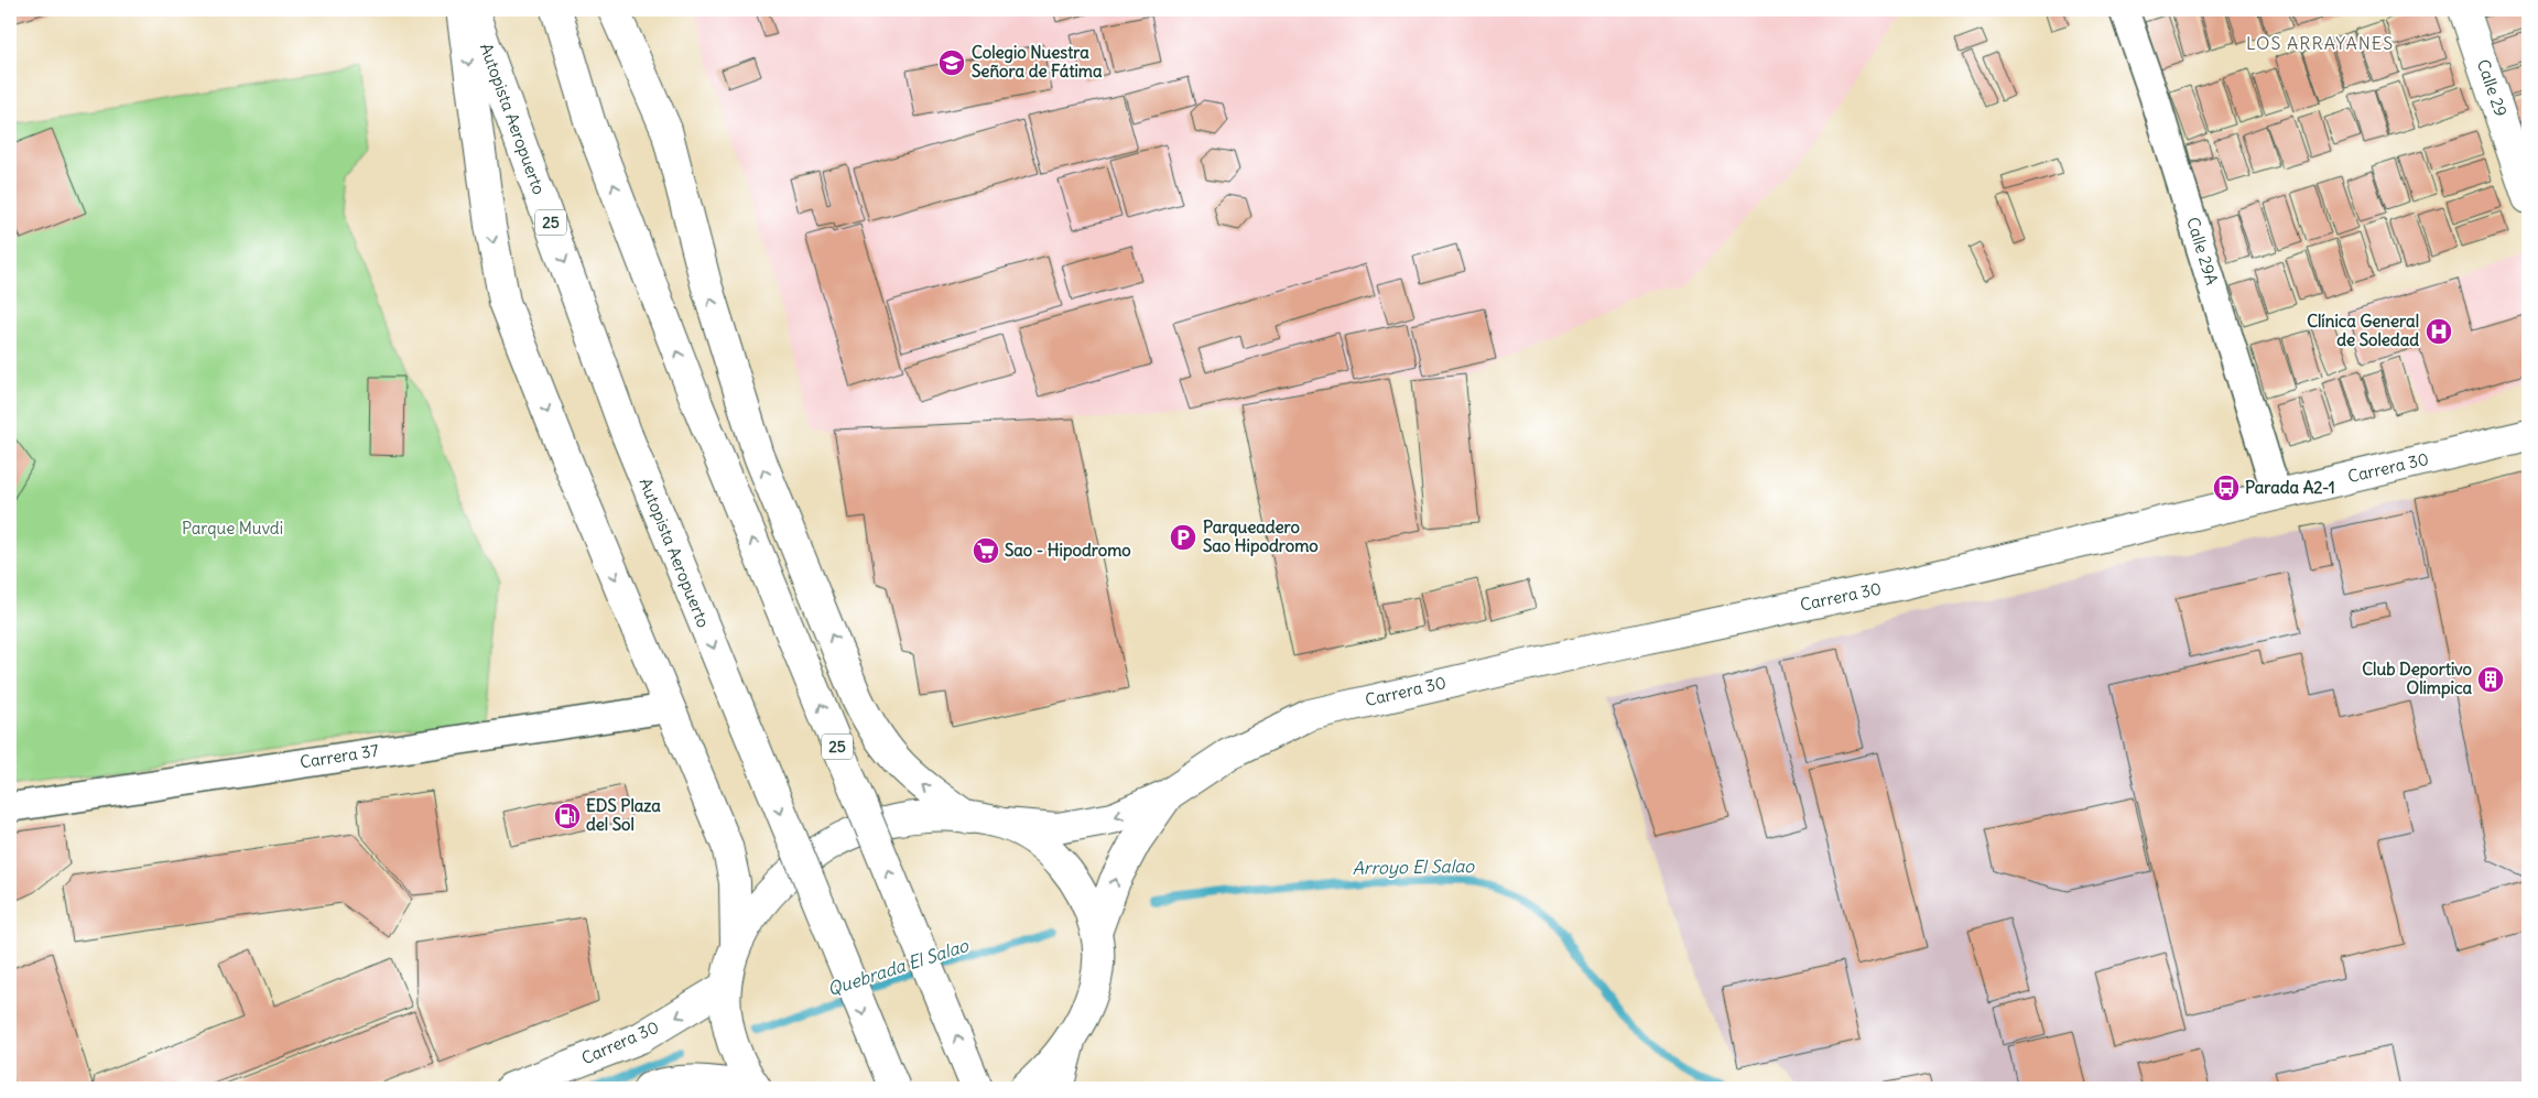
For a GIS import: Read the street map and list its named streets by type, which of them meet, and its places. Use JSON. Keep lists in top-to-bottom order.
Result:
{
  "streets": {
    "main road": [
      "Calle 29",
      "Autopista Aeropuerto",
      "25",
      "Carrera 30"
    ],
    "street": ["Calle 29A", "Carrera 37"]
  },
  "crossings": [
    ["Calle 29A", "Carrera 30"]
  ],
  "districts": ["LOS ARRAYANES"],
  "water": ["Arroyo El Salao", "Quebrada El Salao"],
  "parks": ["Parque Muvdi"],
  "places": {
    "school or university": ["Colegio Nuestra Señora de Fátima"],
    "hospital": ["Clínica General de Soledad"],
    "bus stop": ["Parada A2-1"],
    "parking": ["Parqueadero Sao Hipodromo"],
    "supermarket": ["Sao - Hipodromo"],
    "building": ["Club Deportivo Olimpica"],
    "fuel station": ["EDS Plaza del Sol"]
  }
}
